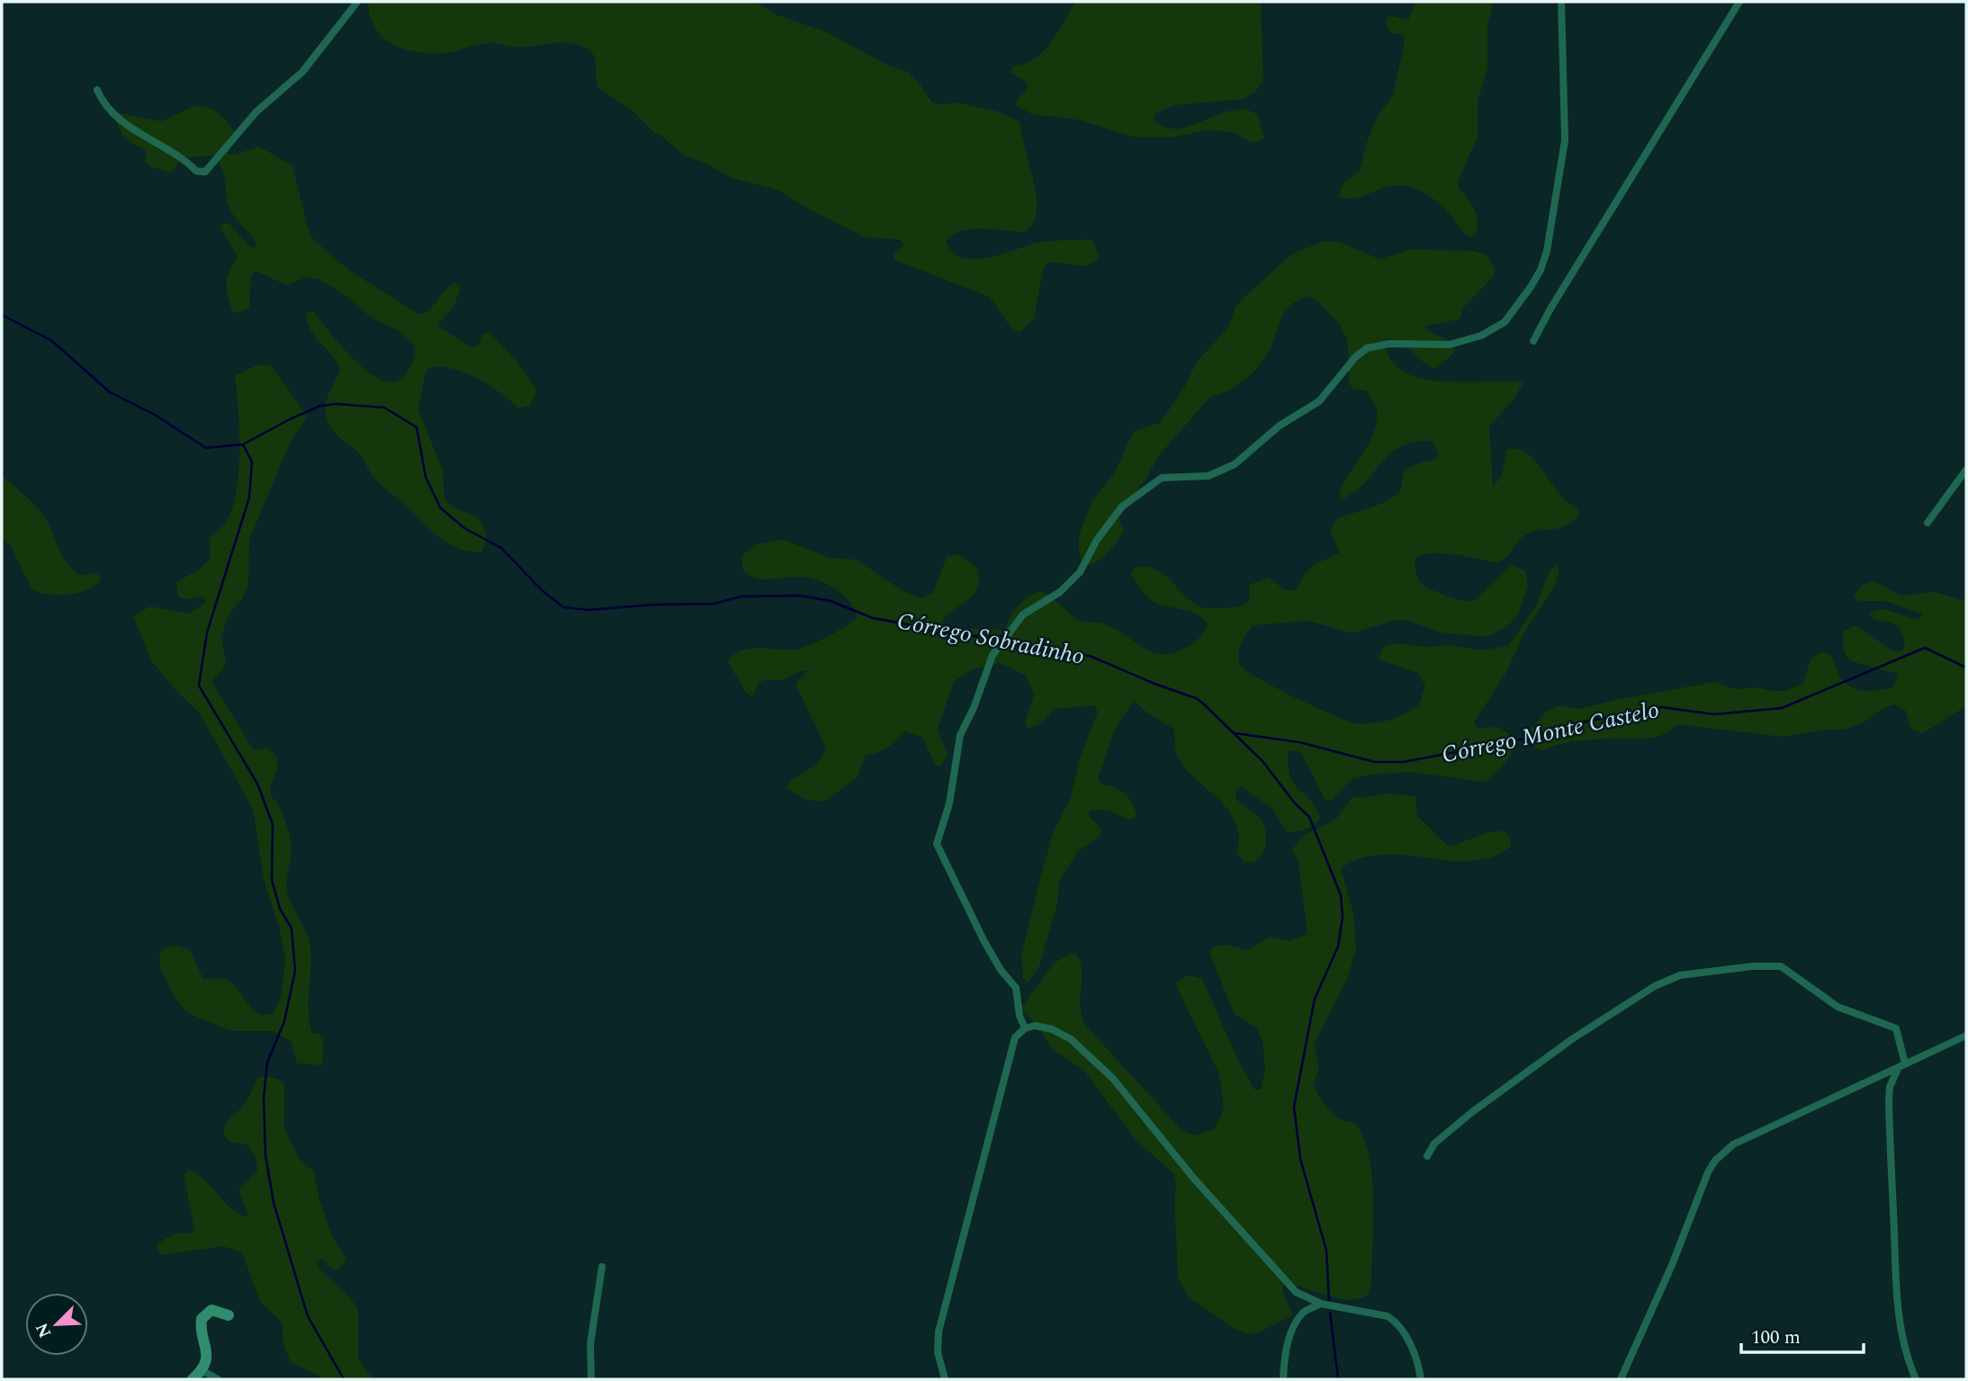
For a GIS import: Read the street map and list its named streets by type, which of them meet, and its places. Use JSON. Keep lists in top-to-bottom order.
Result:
{
  "water": ["Córrego Sobradinho", "Córrego Monte Castelo"],
  "scale_bar": "100 m",
  "north": "bottom left"
}
